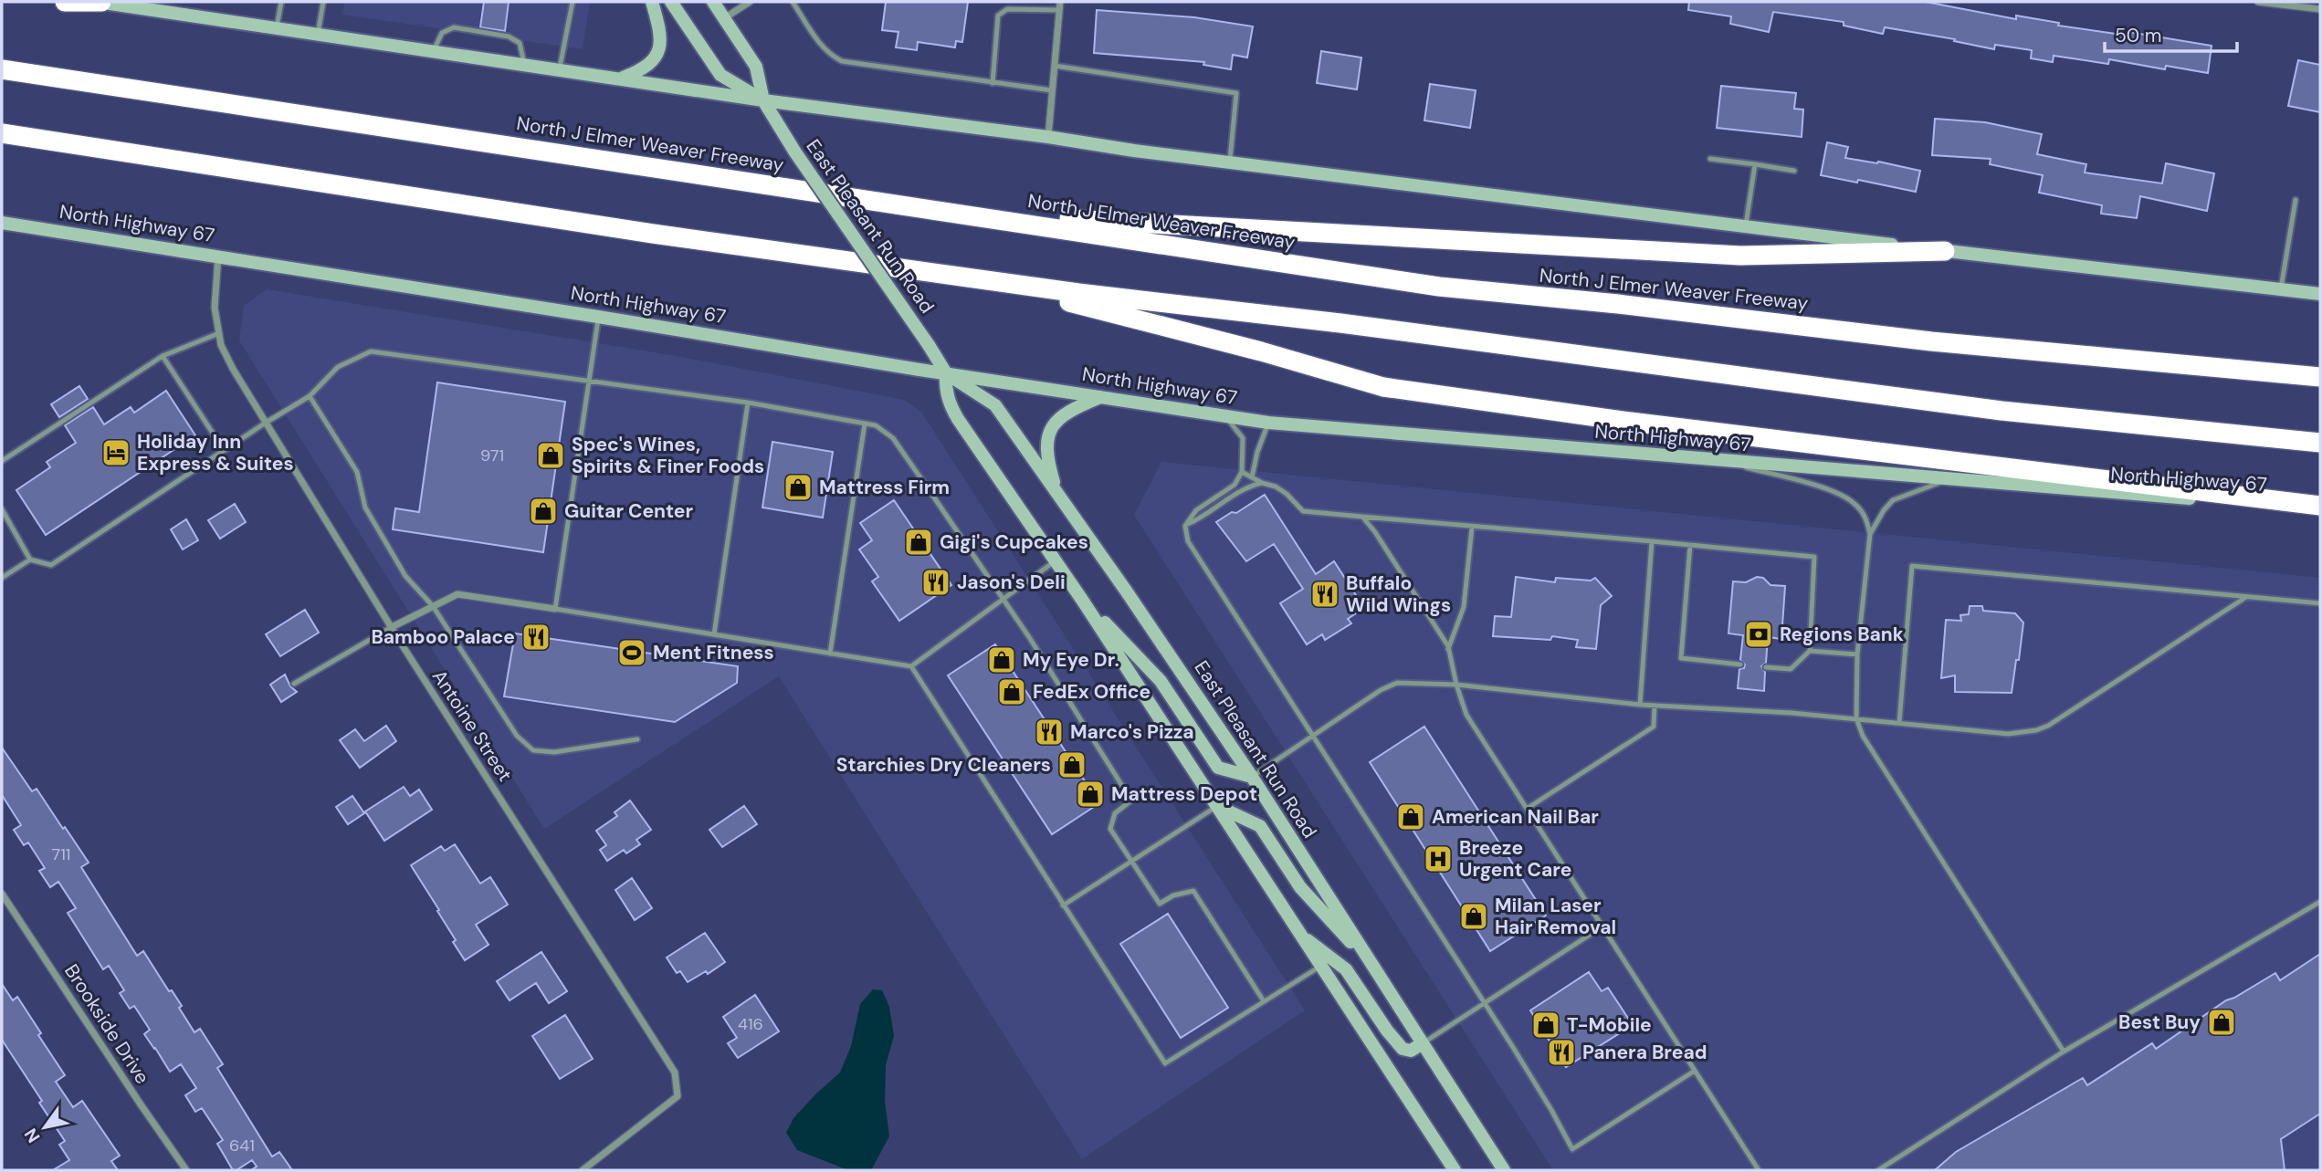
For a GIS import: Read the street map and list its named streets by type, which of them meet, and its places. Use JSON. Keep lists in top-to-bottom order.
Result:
{
  "streets": {
    "highway": ["North J Elmer Weaver Freeway"],
    "main road": ["North Highway 67", "East Pleasant Run Road"],
    "street": ["Antoine Street", "Brookside Drive"]
  },
  "crossings": [
    ["North Highway 67", "East Pleasant Run Road"],
    ["North Highway 67", "Antoine Street"]
  ],
  "places": {
    "hotel": ["Holiday Inn Express & Suites"],
    "shop": [
      "Spec's Wines, Spirits & Finer Foods",
      "Mattress Firm",
      "Guitar Center",
      "Gigi's Cupcakes",
      "My Eye Dr.",
      "FedEx Office",
      "Starchies Dry Cleaners",
      "Mattress Depot",
      "American Nail Bar",
      "Milan Laser Hair Removal",
      "Best Buy",
      "T-Mobile"
    ],
    "restaurant": [
      "Jason's Deli",
      "Buffalo Wild Wings",
      "Bamboo Palace",
      "Marco's Pizza",
      "Panera Bread"
    ],
    "bank": ["Regions Bank"],
    "sports": ["Ment Fitness"],
    "hospital": ["Breeze Urgent Care"]
  },
  "house_numbers": [
    "971",
    "711",
    "416",
    "641"
  ],
  "scale_bar": "50 m",
  "north": "bottom left"
}
